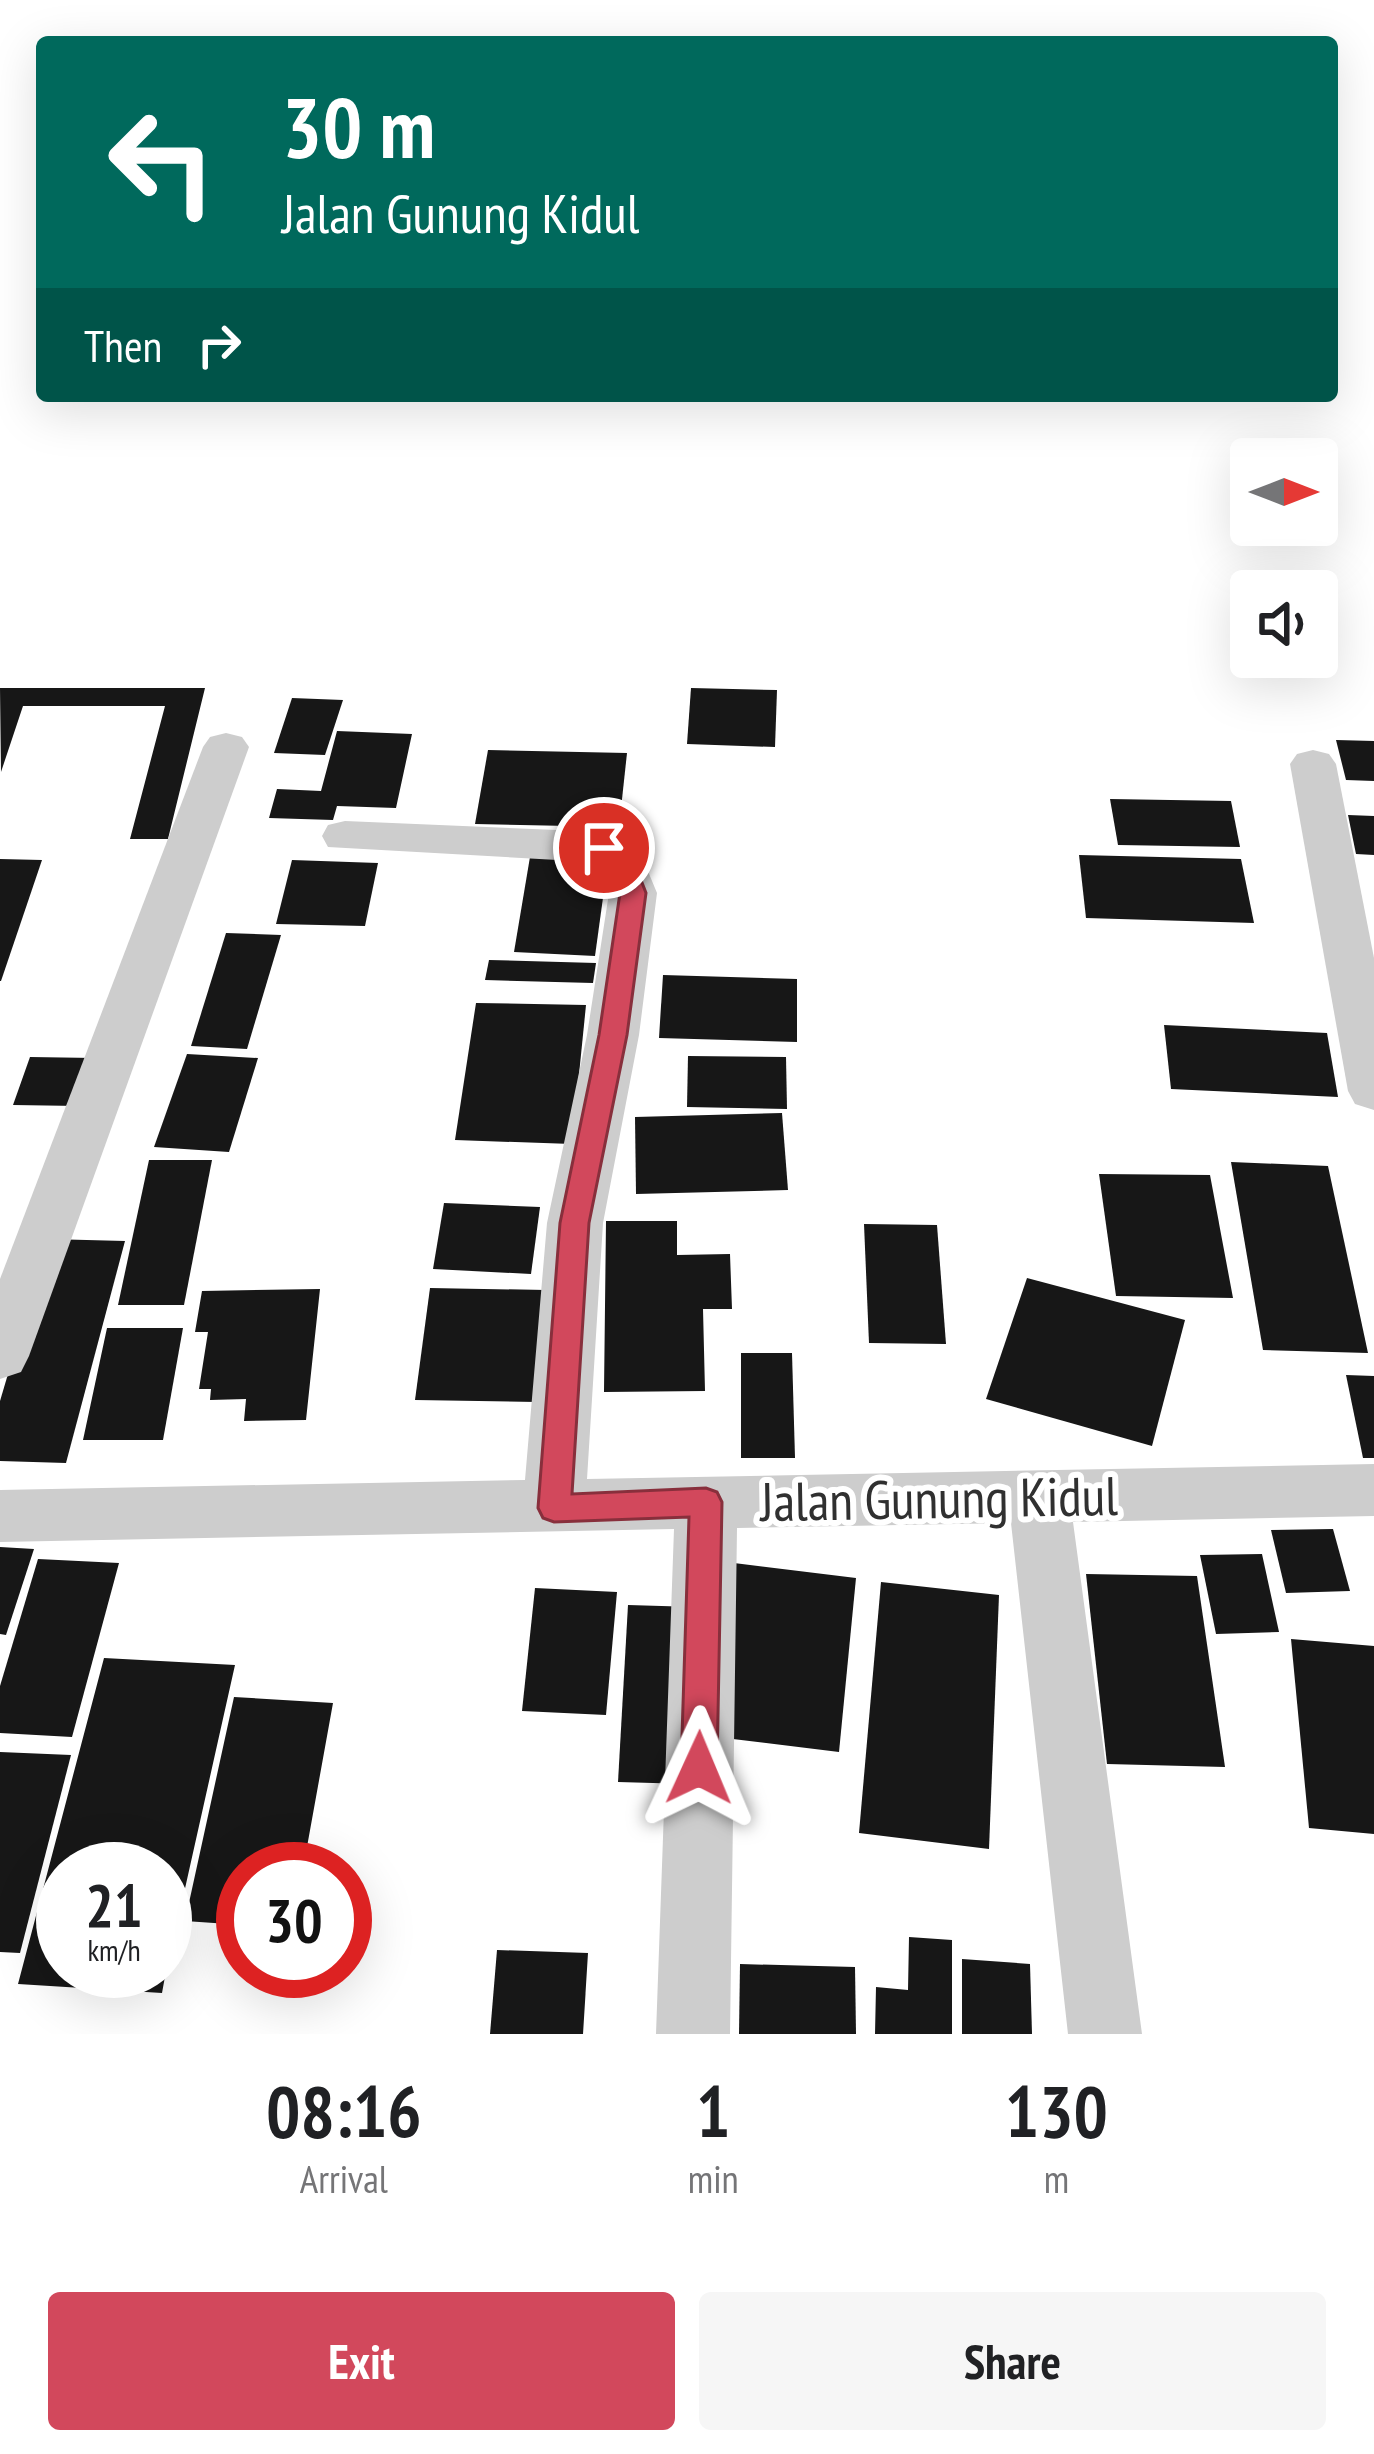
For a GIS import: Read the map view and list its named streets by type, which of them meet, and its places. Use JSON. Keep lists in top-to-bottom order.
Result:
{
  "streets": {
    "street": ["Jalan Gunung Kidul"]
  },
  "north": "right",
  "page": {
    "turn": ["30 m", "Jalan Gunung Kidul"],
    "then": "Then",
    "speed": "21 km/h",
    "limit": "30",
    "eta": [
      "08:16",
      "Arrival",
      "1",
      "min",
      "130",
      "m"
    ],
    "buttons": ["Exit", "Share"]
  }
}
